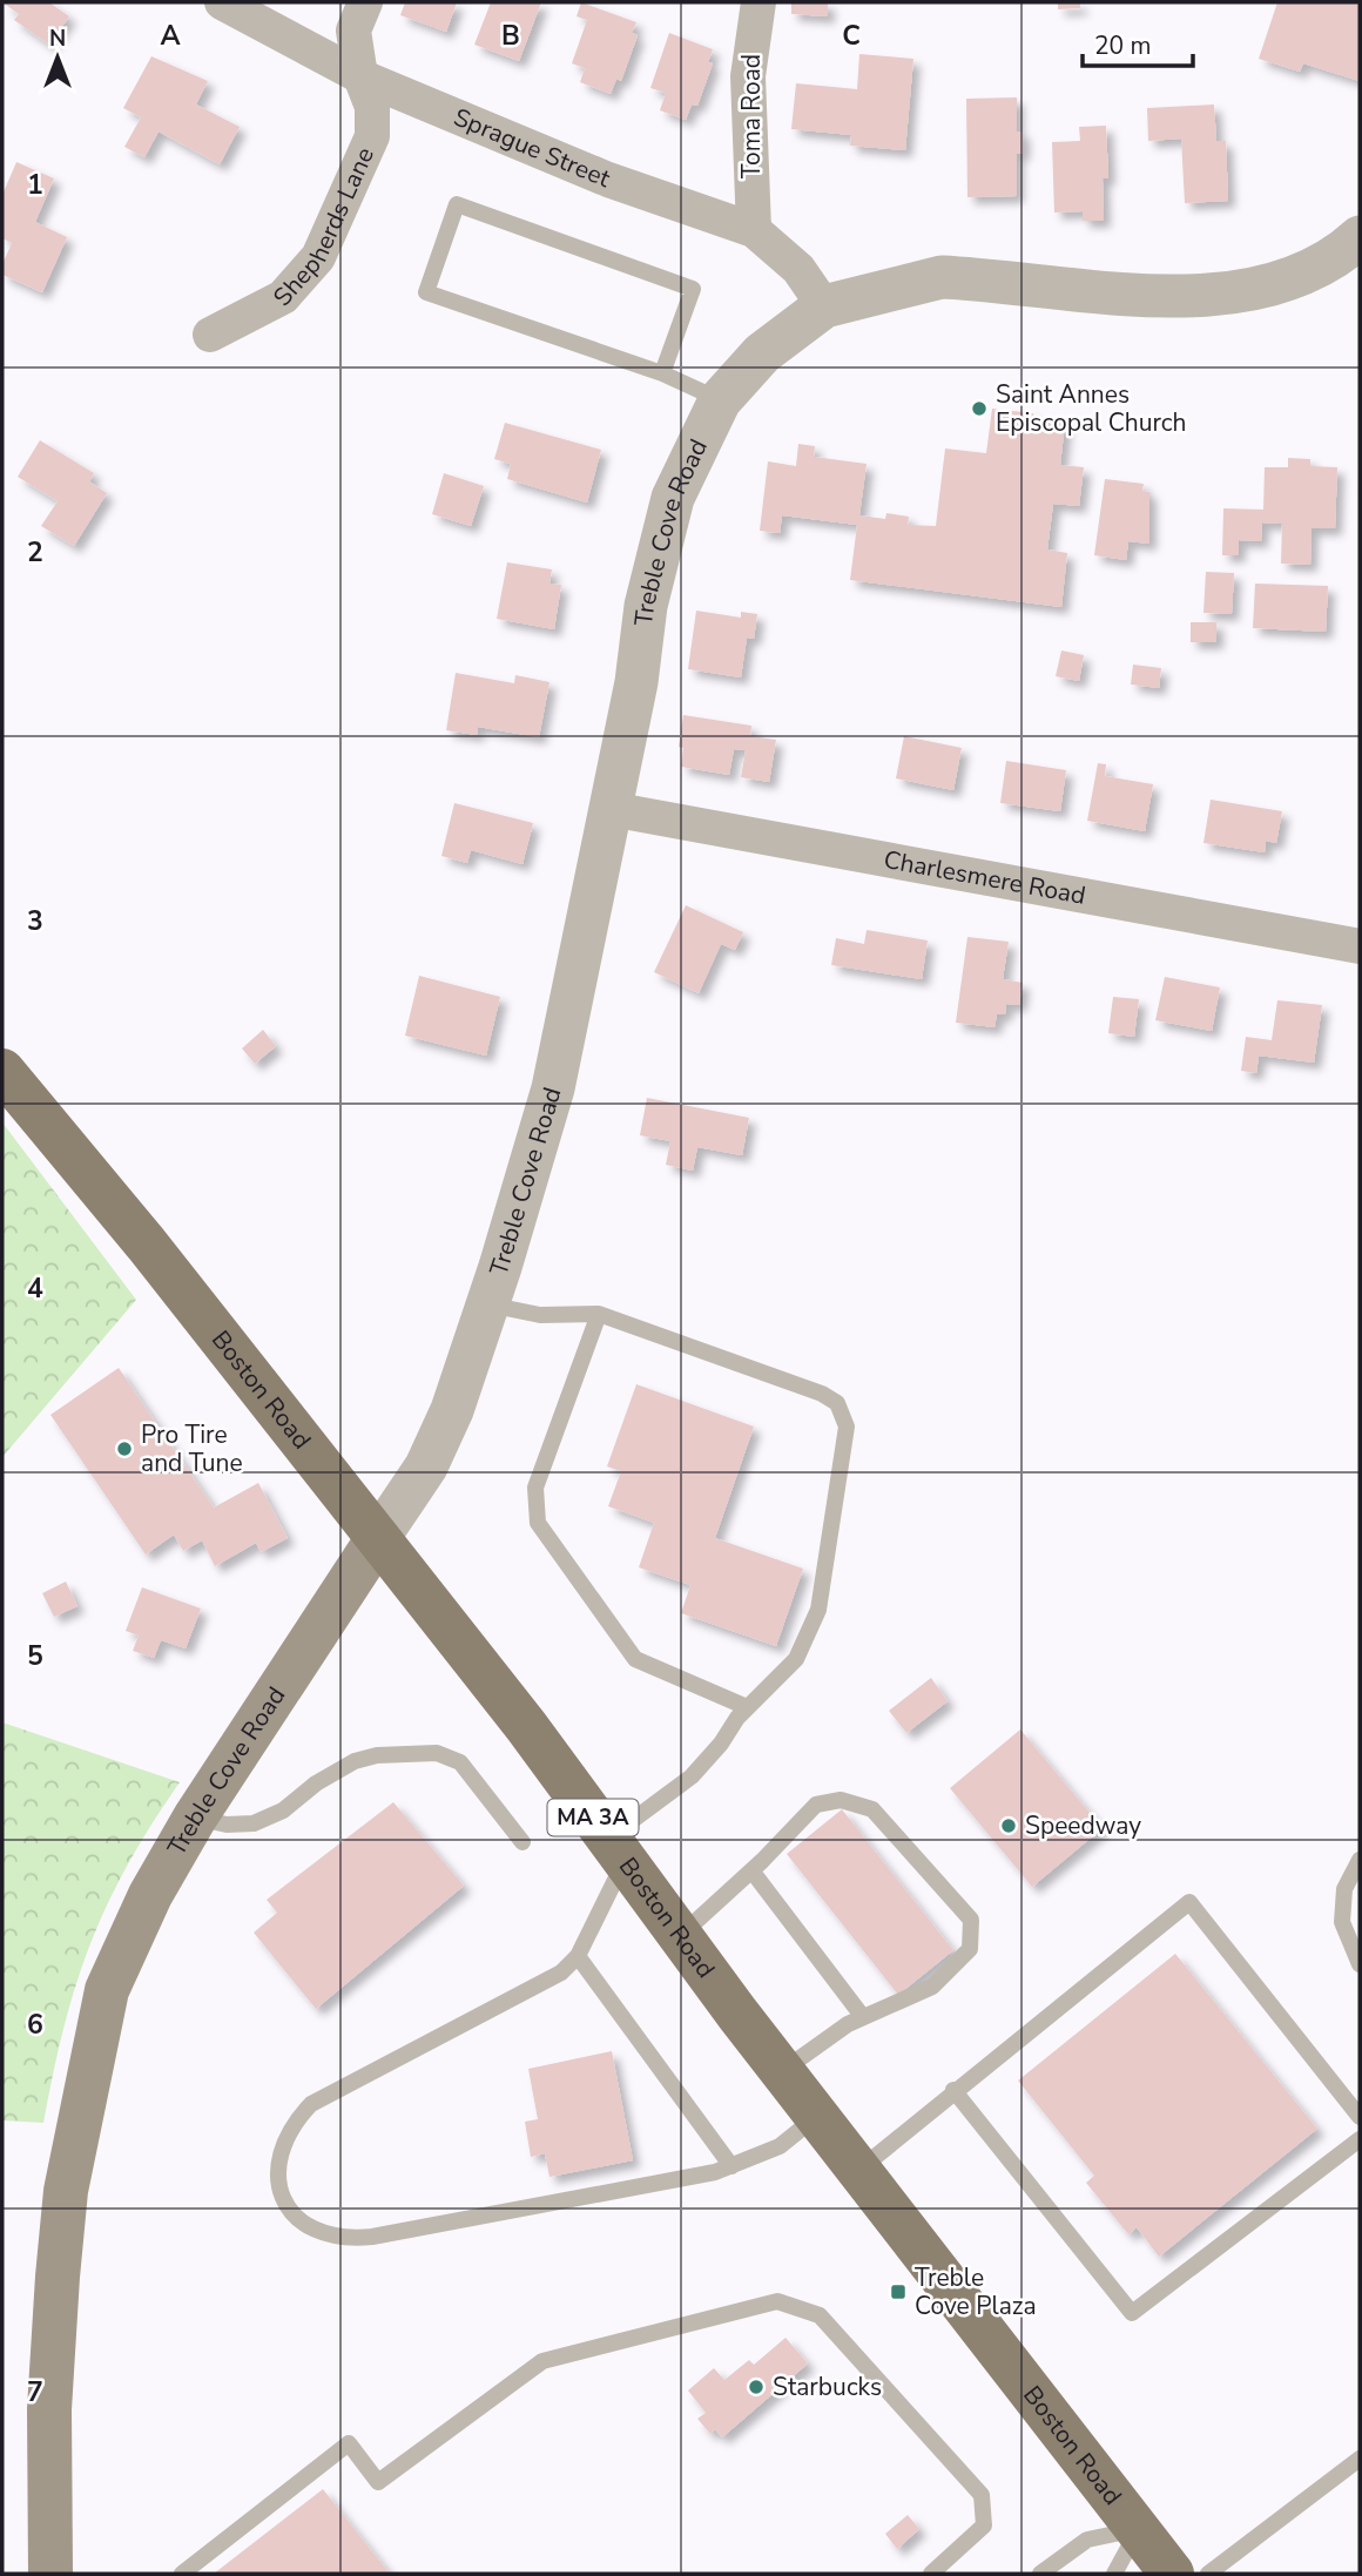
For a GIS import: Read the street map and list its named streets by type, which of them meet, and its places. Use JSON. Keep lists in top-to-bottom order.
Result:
{
  "streets": {
    "main road": ["Treble Cove Road", "Boston Road", "MA 3A"],
    "street": [
      "Toma Road",
      "Sprague Street",
      "Shepherds Lane",
      "Charlesmere Road"
    ]
  },
  "crossings": [
    ["Toma Road", "Sprague Street"],
    ["Sprague Street", "Shepherds Lane"],
    ["Sprague Street", "Treble Cove Road"],
    ["Treble Cove Road", "Charlesmere Road"],
    ["Treble Cove Road", "Boston Road"]
  ],
  "places": {
    "other": [
      "Saint Annes Episcopal Church",
      "Pro Tire and Tune",
      "Speedway",
      "Starbucks"
    ],
    "transit": ["Treble Cove Plaza"]
  },
  "scale_bar": "20 m",
  "north": "top",
  "grid": {
    "columns": ["A", "B", "C"],
    "rows": [
      "1",
      "2",
      "3",
      "4",
      "5",
      "6",
      "7"
    ]
  }
}
